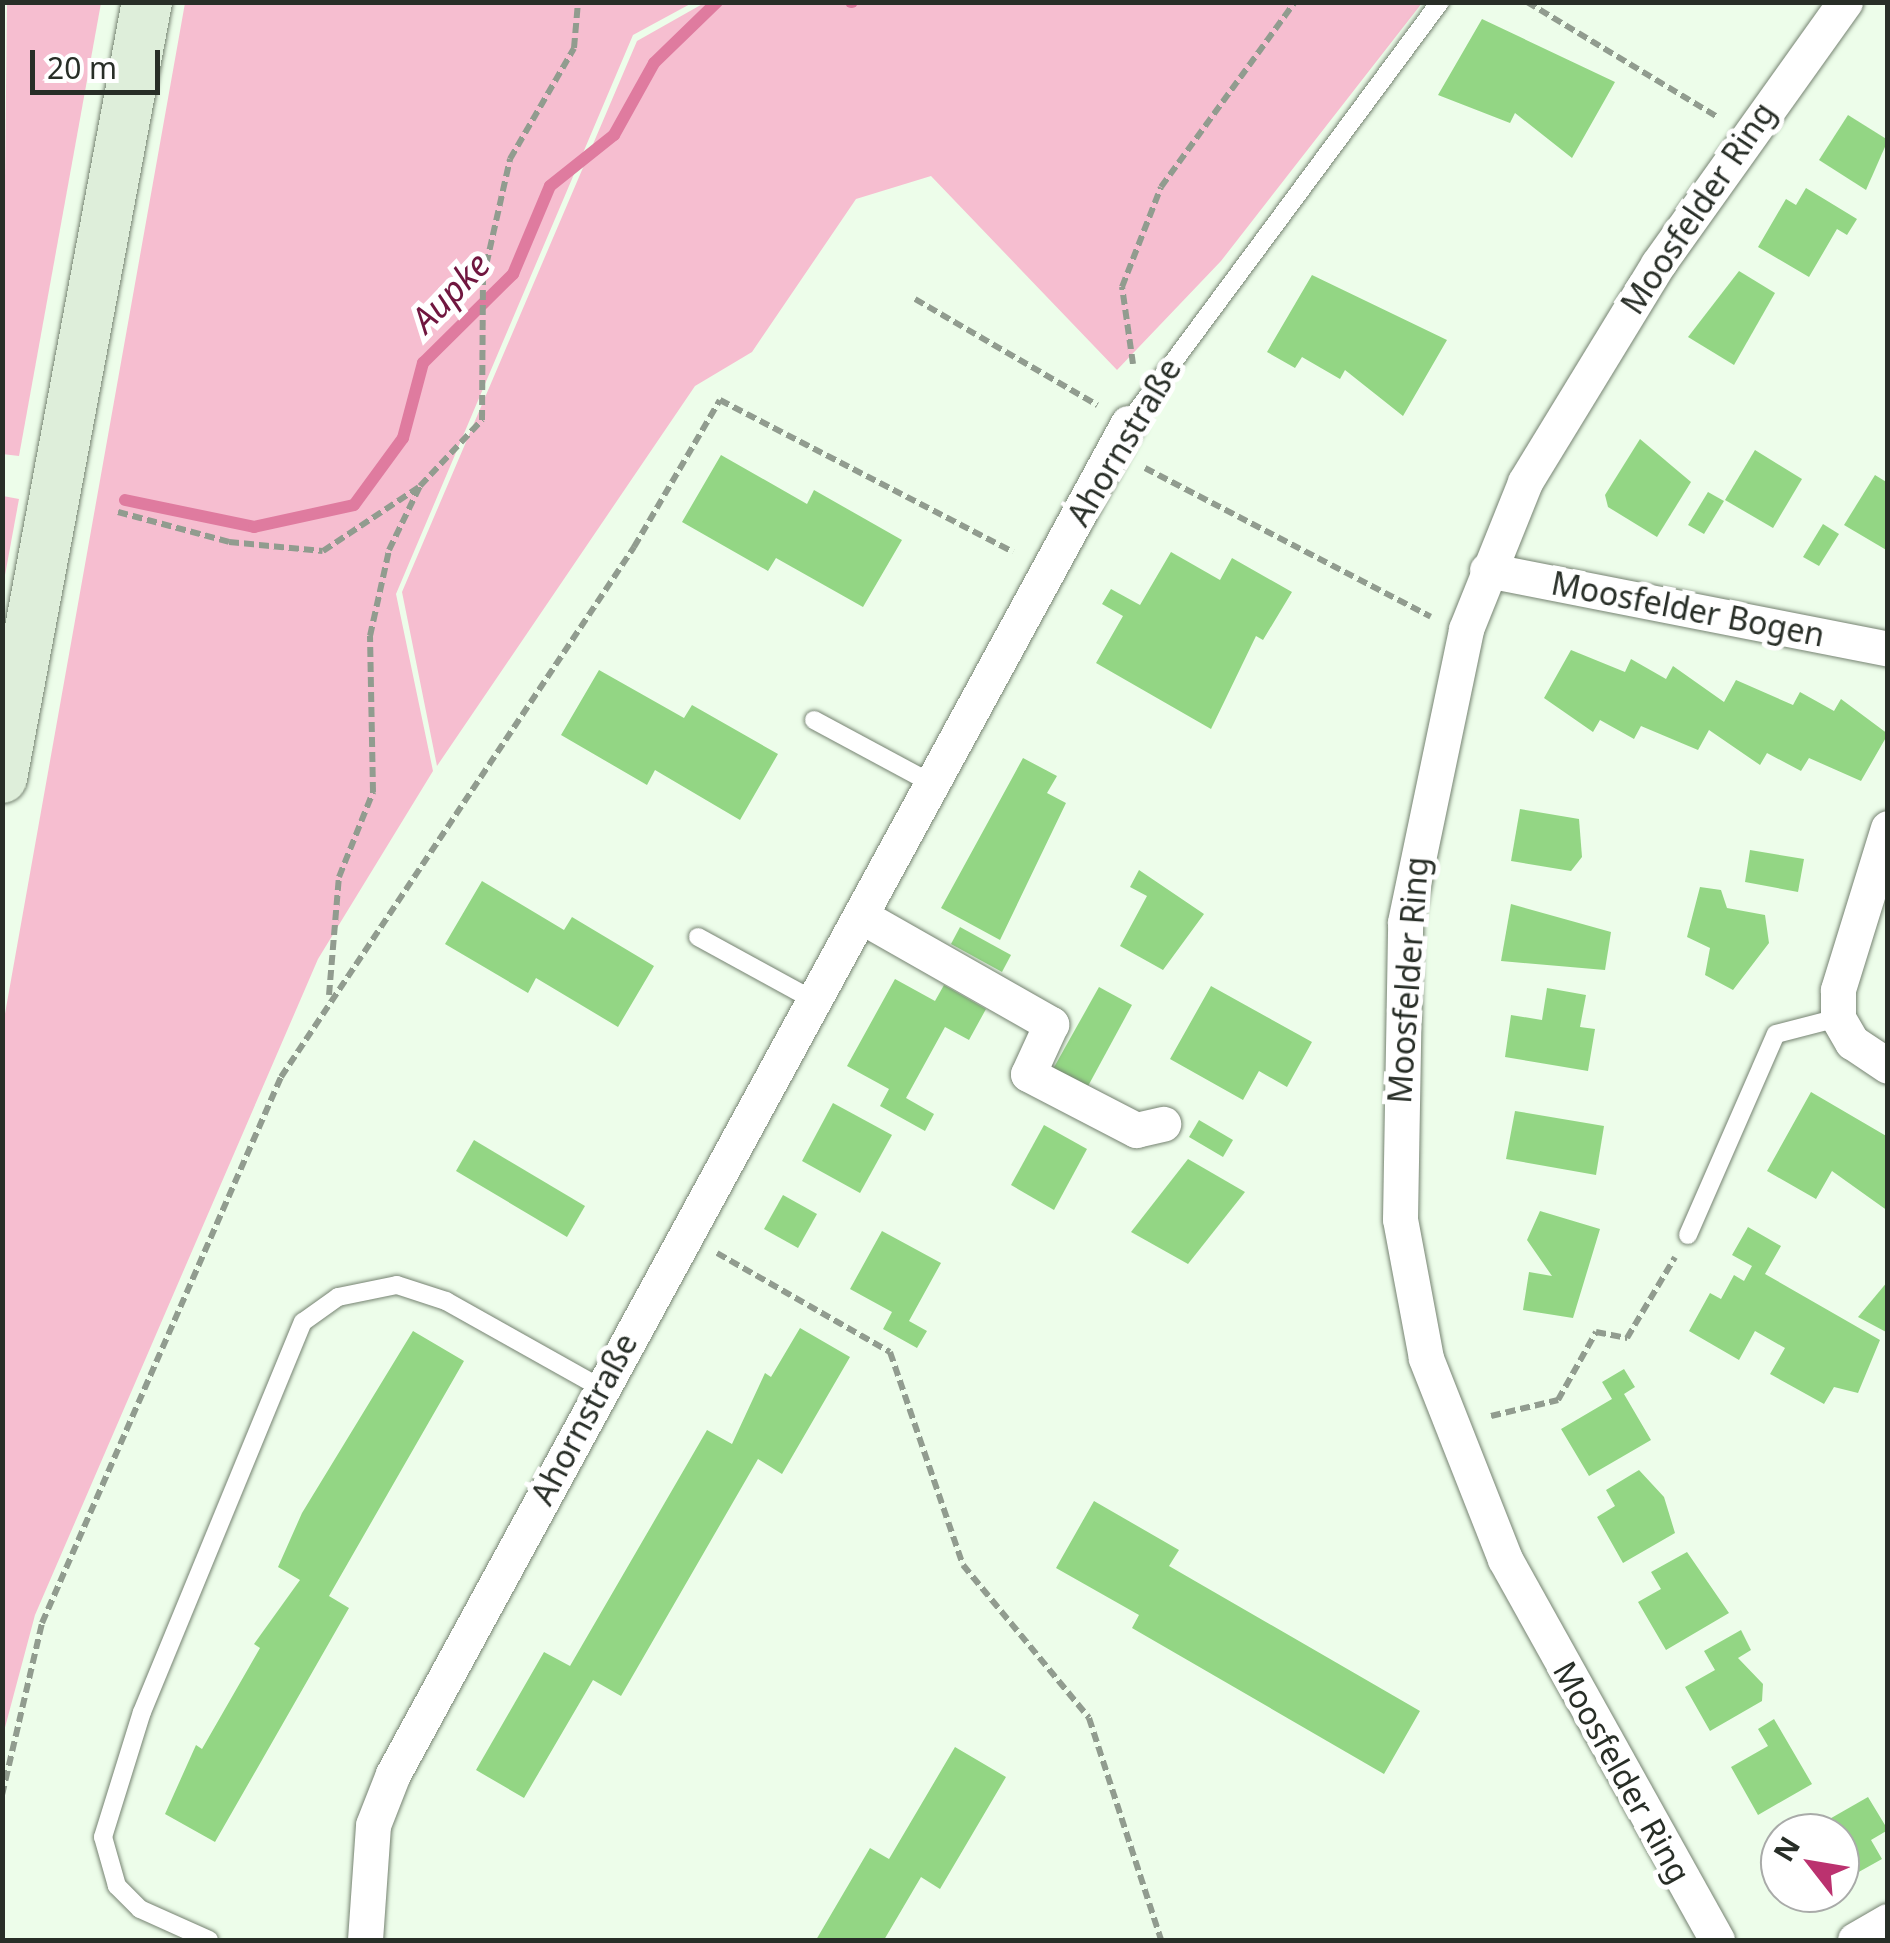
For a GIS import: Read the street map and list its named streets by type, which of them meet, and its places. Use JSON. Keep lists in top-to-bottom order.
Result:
{
  "streets": {
    "street": ["Moosfelder Ring", "Ahornstraße", "Moosfelder Bogen"]
  },
  "crossings": [
    ["Moosfelder Ring", "Moosfelder Bogen"]
  ],
  "water": ["Aupke"],
  "scale_bar": "20 m",
  "north": "top left"
}
